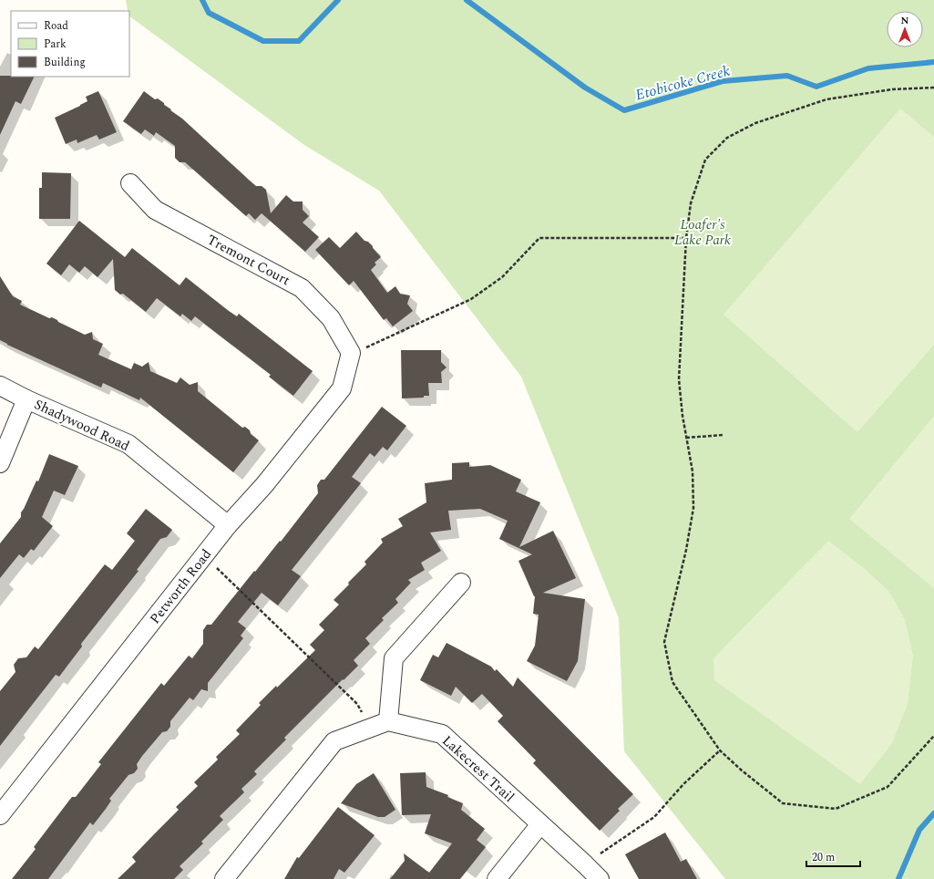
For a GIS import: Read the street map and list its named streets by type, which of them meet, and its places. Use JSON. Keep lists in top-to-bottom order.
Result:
{
  "streets": {
    "street": [
      "Tremont Court",
      "Shadywood Road",
      "Petworth Road",
      "Lakecrest Trail"
    ]
  },
  "crossings": [
    ["Tremont Court", "Petworth Road"],
    ["Shadywood Road", "Petworth Road"]
  ],
  "water": ["Etobicoke Creek"],
  "parks": ["Loafer's Lake Park"],
  "legend": ["Road", "Park", "Building"],
  "scale_bar": "20 m",
  "north": "top"
}
